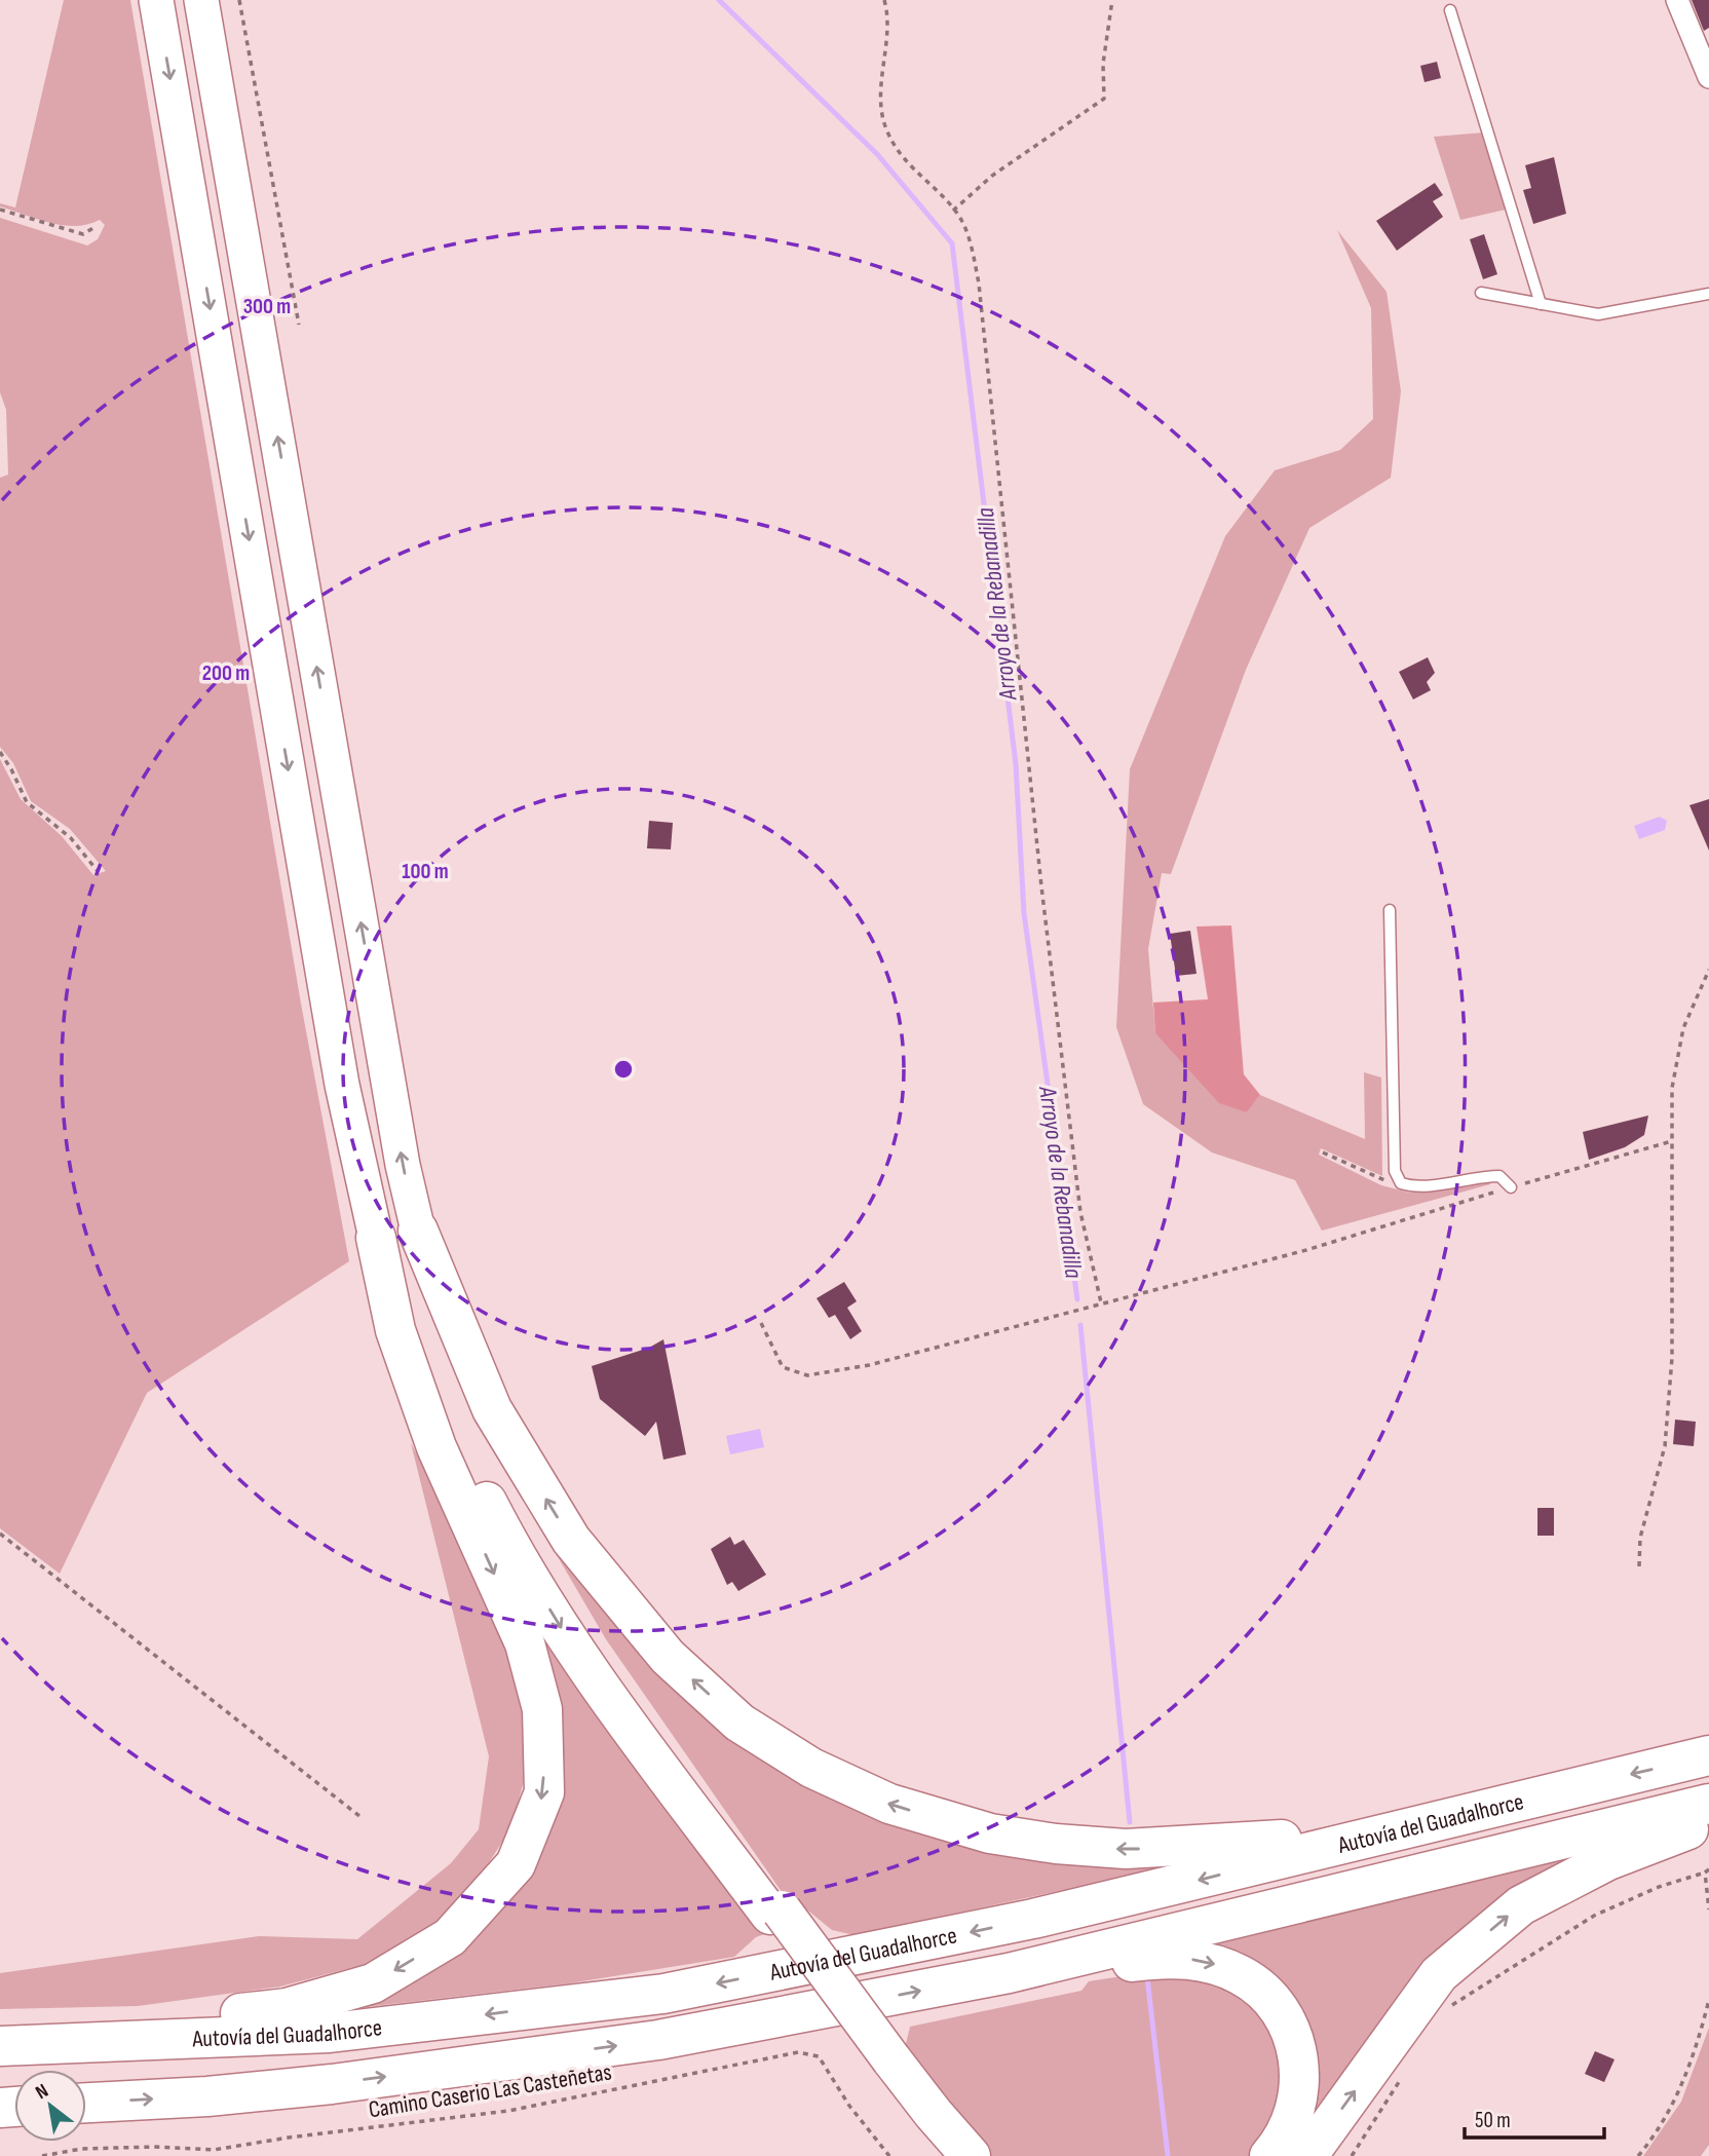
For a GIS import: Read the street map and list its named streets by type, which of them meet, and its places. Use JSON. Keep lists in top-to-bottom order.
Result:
{
  "streets": {
    "highway": ["Autovía del Guadalhorce"],
    "path": ["Camino Caserio Las Casteñetas"]
  },
  "water": ["Arroyo de la Rebanadilla"],
  "scale_bar": "50 m",
  "north": "top left",
  "rings": ["300 m", "200 m", "100 m"]
}
